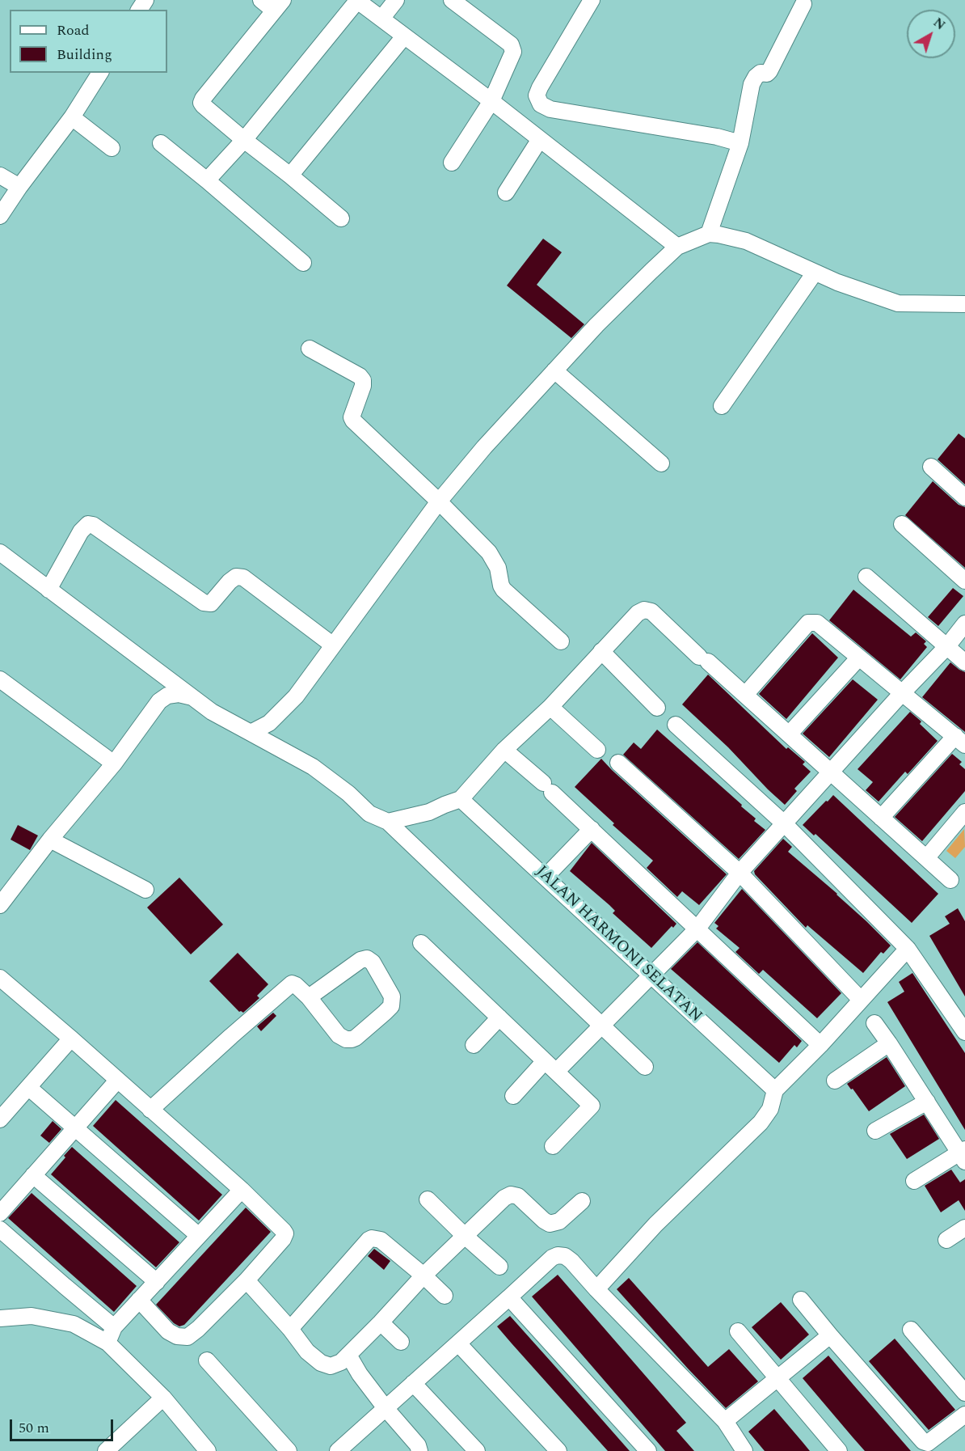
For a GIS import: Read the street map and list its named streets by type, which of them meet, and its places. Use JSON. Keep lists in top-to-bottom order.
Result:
{
  "streets": {
    "street": ["JALAN HARMONI SELATAN"]
  },
  "legend": ["Road", "Building"],
  "scale_bar": "50 m",
  "north": "top right"
}
